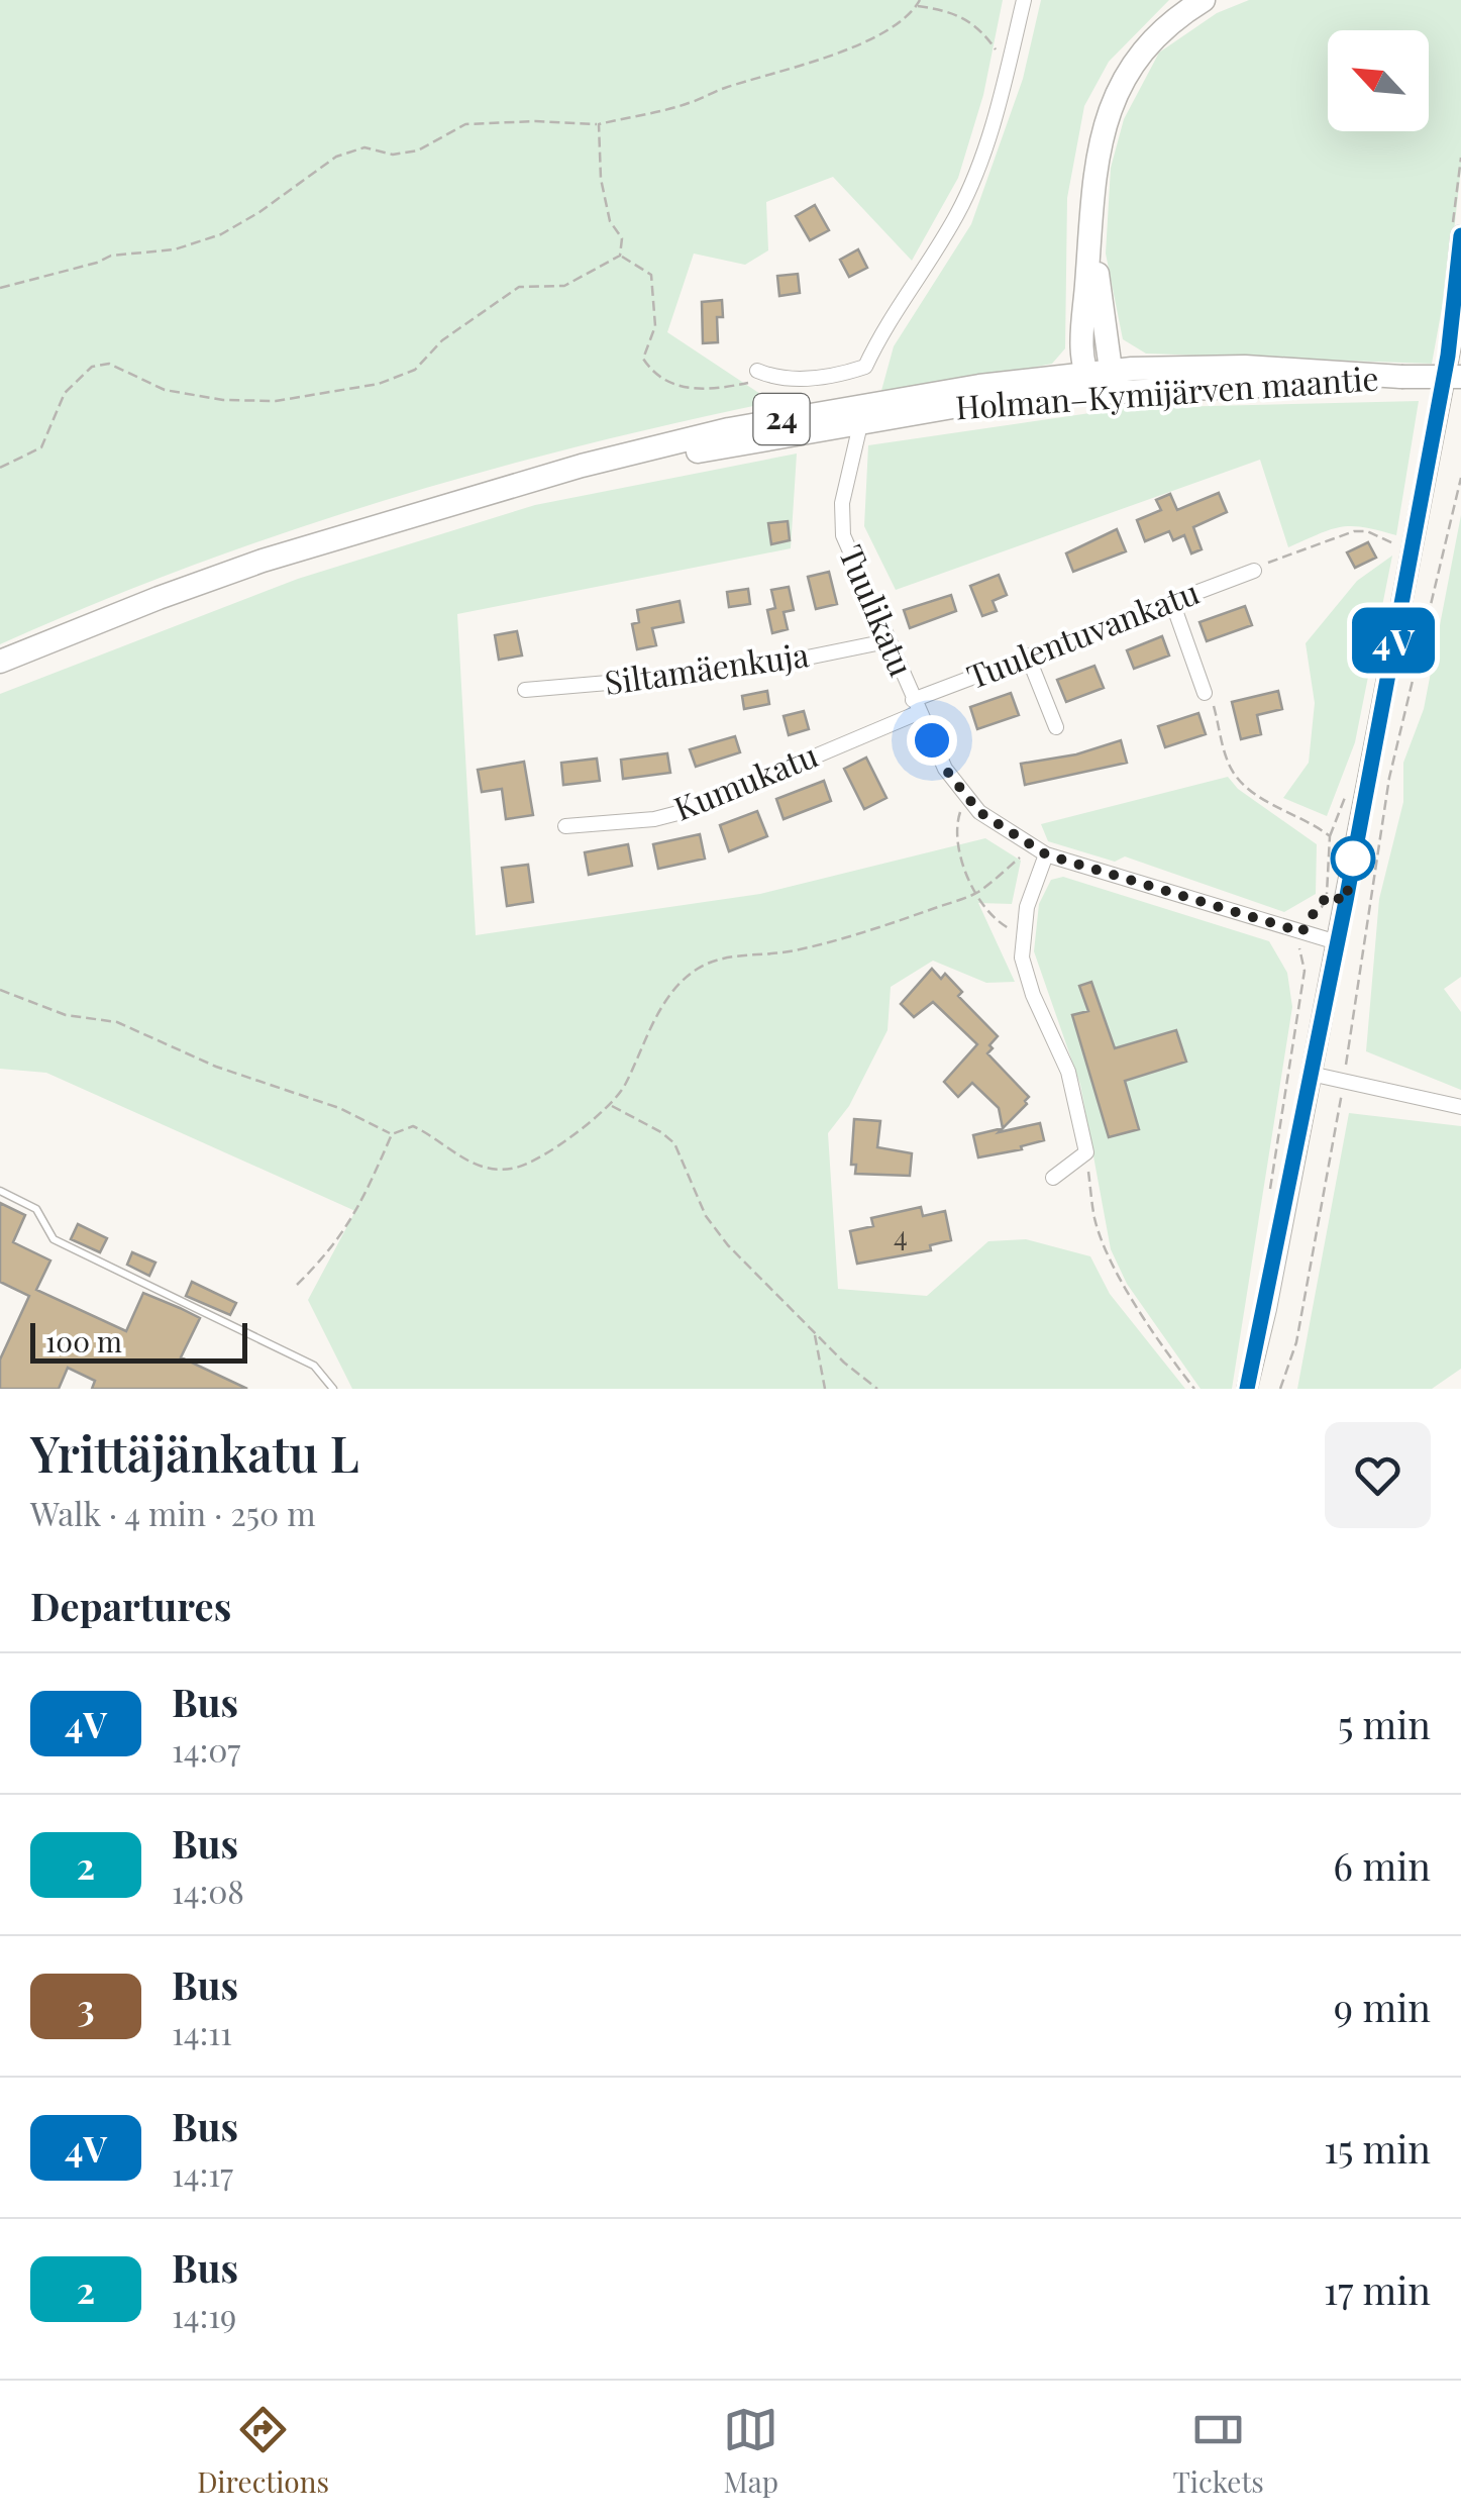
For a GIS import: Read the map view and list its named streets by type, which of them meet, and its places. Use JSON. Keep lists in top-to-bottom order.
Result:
{
  "streets": {
    "highway": ["Holman–Kymijärven maantie", "24"],
    "street": [
      "Tuulikatu",
      "Tuulentuvankatu",
      "Siltamäenkuja",
      "Kumukatu"
    ]
  },
  "crossings": [
    ["Tuulikatu", "Tuulentuvankatu"],
    ["Tuulikatu", "Siltamäenkuja"],
    ["Tuulikatu", "Kumukatu"],
    ["Tuulentuvankatu", "Kumukatu"]
  ],
  "lines": ["bus line 4V"],
  "house_numbers": ["4"],
  "scale_bar": "100 m",
  "north": "top left",
  "page": {
    "on_map": "4V",
    "scale": "100 m",
    "heading": [
      ["Yrittäjänkatu L", "Walk · 4 min · 250 m"],
      "Departures"
    ],
    "list": [
      {
        "mark": "4V",
        "name": "Bus",
        "note": "14:07",
        "value": "5 min"
      },
      {
        "mark": "2",
        "name": "Bus",
        "note": "14:08",
        "value": "6 min"
      },
      {
        "mark": "3",
        "name": "Bus",
        "note": "14:11",
        "value": "9 min"
      },
      {
        "mark": "4V",
        "name": "Bus",
        "note": "14:17",
        "value": "15 min"
      },
      {
        "mark": "2",
        "name": "Bus",
        "note": "14:19",
        "value": "17 min"
      }
    ],
    "tabs": ["Directions", "Map", "Tickets"]
  }
}
